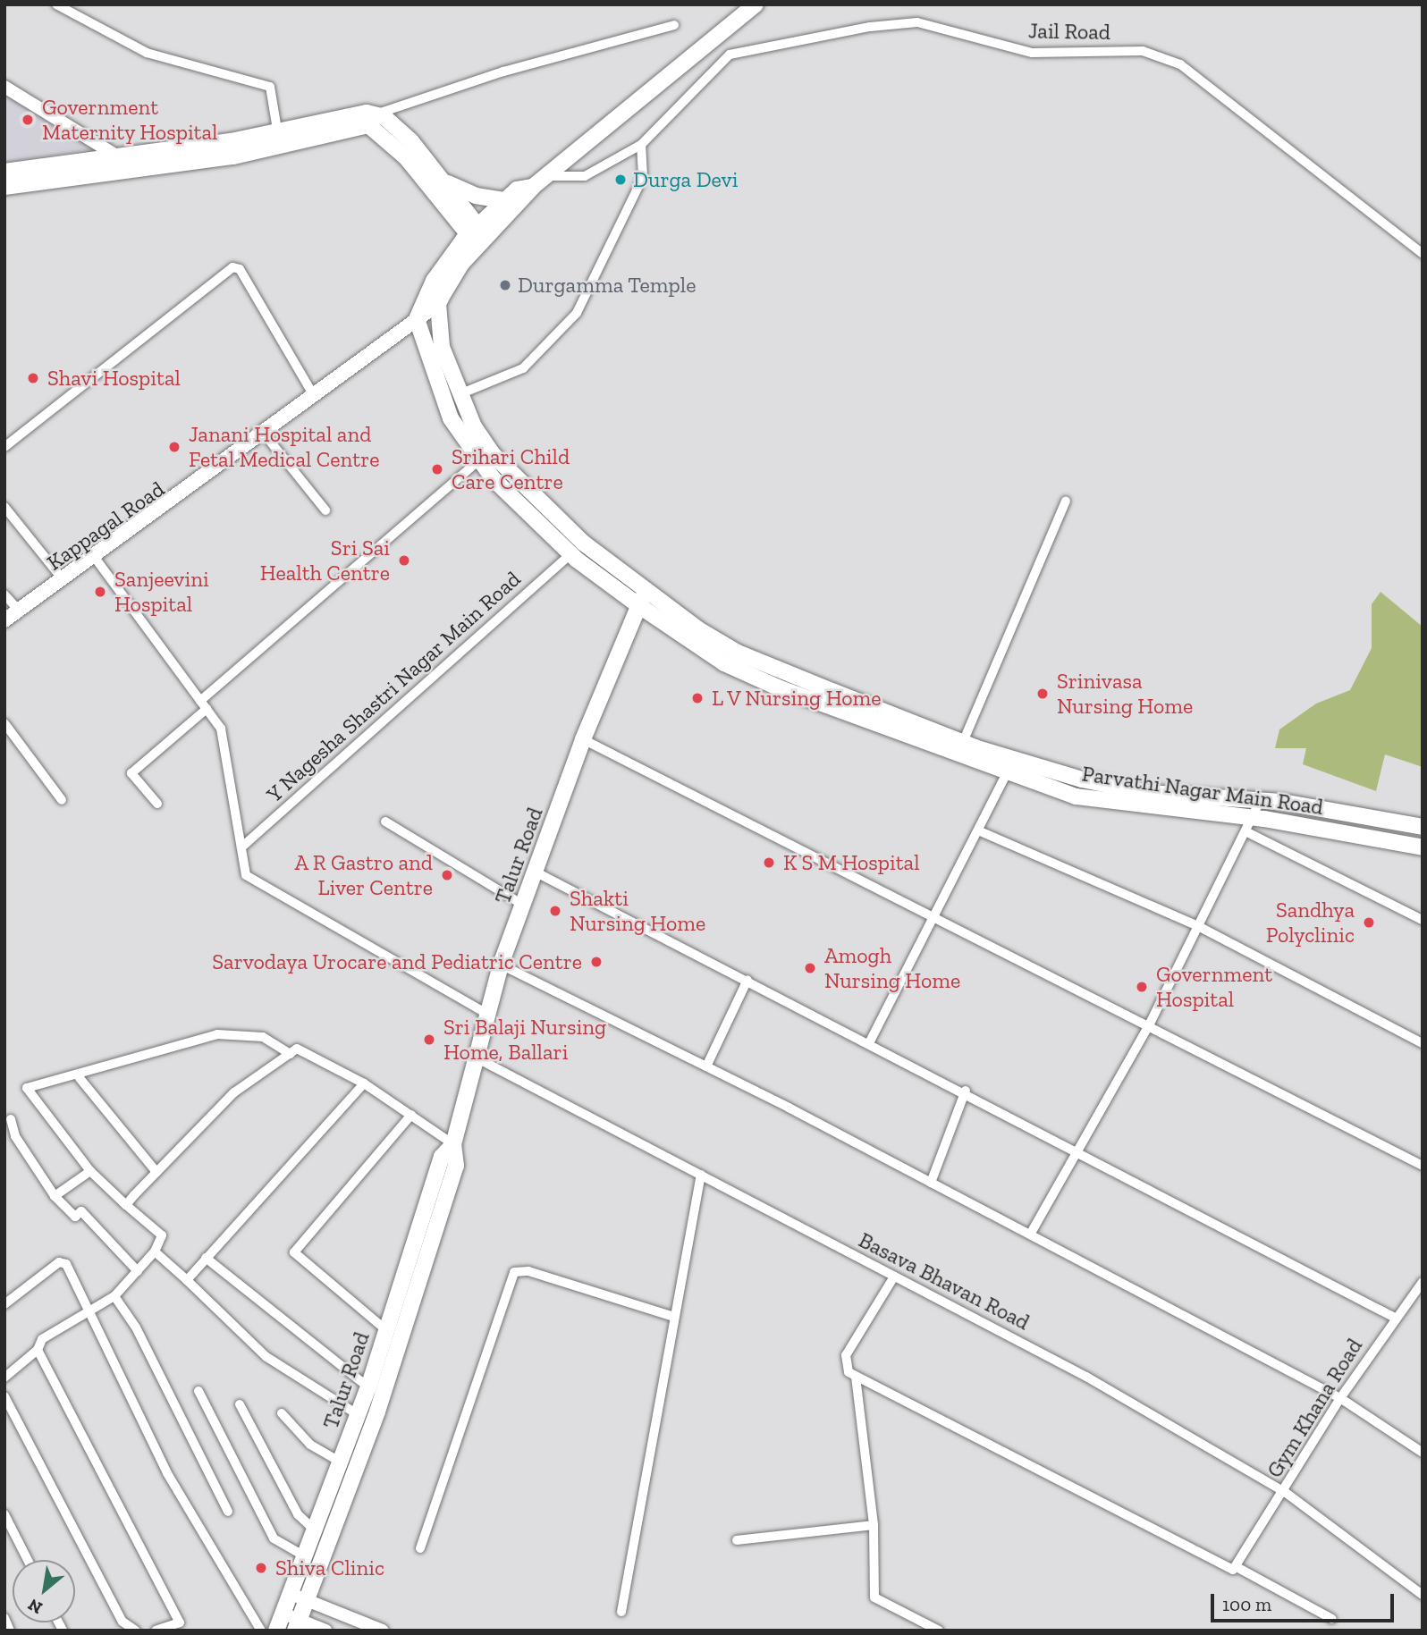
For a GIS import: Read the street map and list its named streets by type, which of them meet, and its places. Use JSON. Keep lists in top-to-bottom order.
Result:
{
  "streets": {
    "main road": ["Kappagal Road", "Parvathi Nagar Main Road", "Talur Road"],
    "street": [
      "Jail Road",
      "Y Nagesha Shastri Nagar Main Road",
      "Basava Bhavan Road",
      "Gym Khana Road"
    ]
  },
  "crossings": [
    ["Kappagal Road", "Parvathi Nagar Main Road"],
    ["Y Nagesha Shastri Nagar Main Road", "Parvathi Nagar Main Road"],
    ["Parvathi Nagar Main Road", "Talur Road"],
    ["Talur Road", "Basava Bhavan Road"],
    ["Basava Bhavan Road", "Gym Khana Road"]
  ],
  "places": [
    "Government Maternity Hospital",
    "Durga Devi",
    "Durgamma Temple",
    "Shavi Hospital",
    "Janani Hospital and Fetal Medical Centre",
    "Srihari Child Care Centre",
    "Sri Sai Health Centre",
    "Sanjeevini Hospital",
    "Srinivasa Nursing Home",
    "L V Nursing Home",
    "K S M Hospital",
    "A R Gastro and Liver Centre",
    "Shakti Nursing Home",
    "Sandhya Polyclinic",
    "Sarvodaya Urocare and Pediatric Centre",
    "Amogh Nursing Home",
    "Government Hospital",
    "Sri Balaji Nursing Home, Ballari",
    "Shiva Clinic"
  ],
  "scale_bar": "100 m",
  "north": "bottom left"
}
